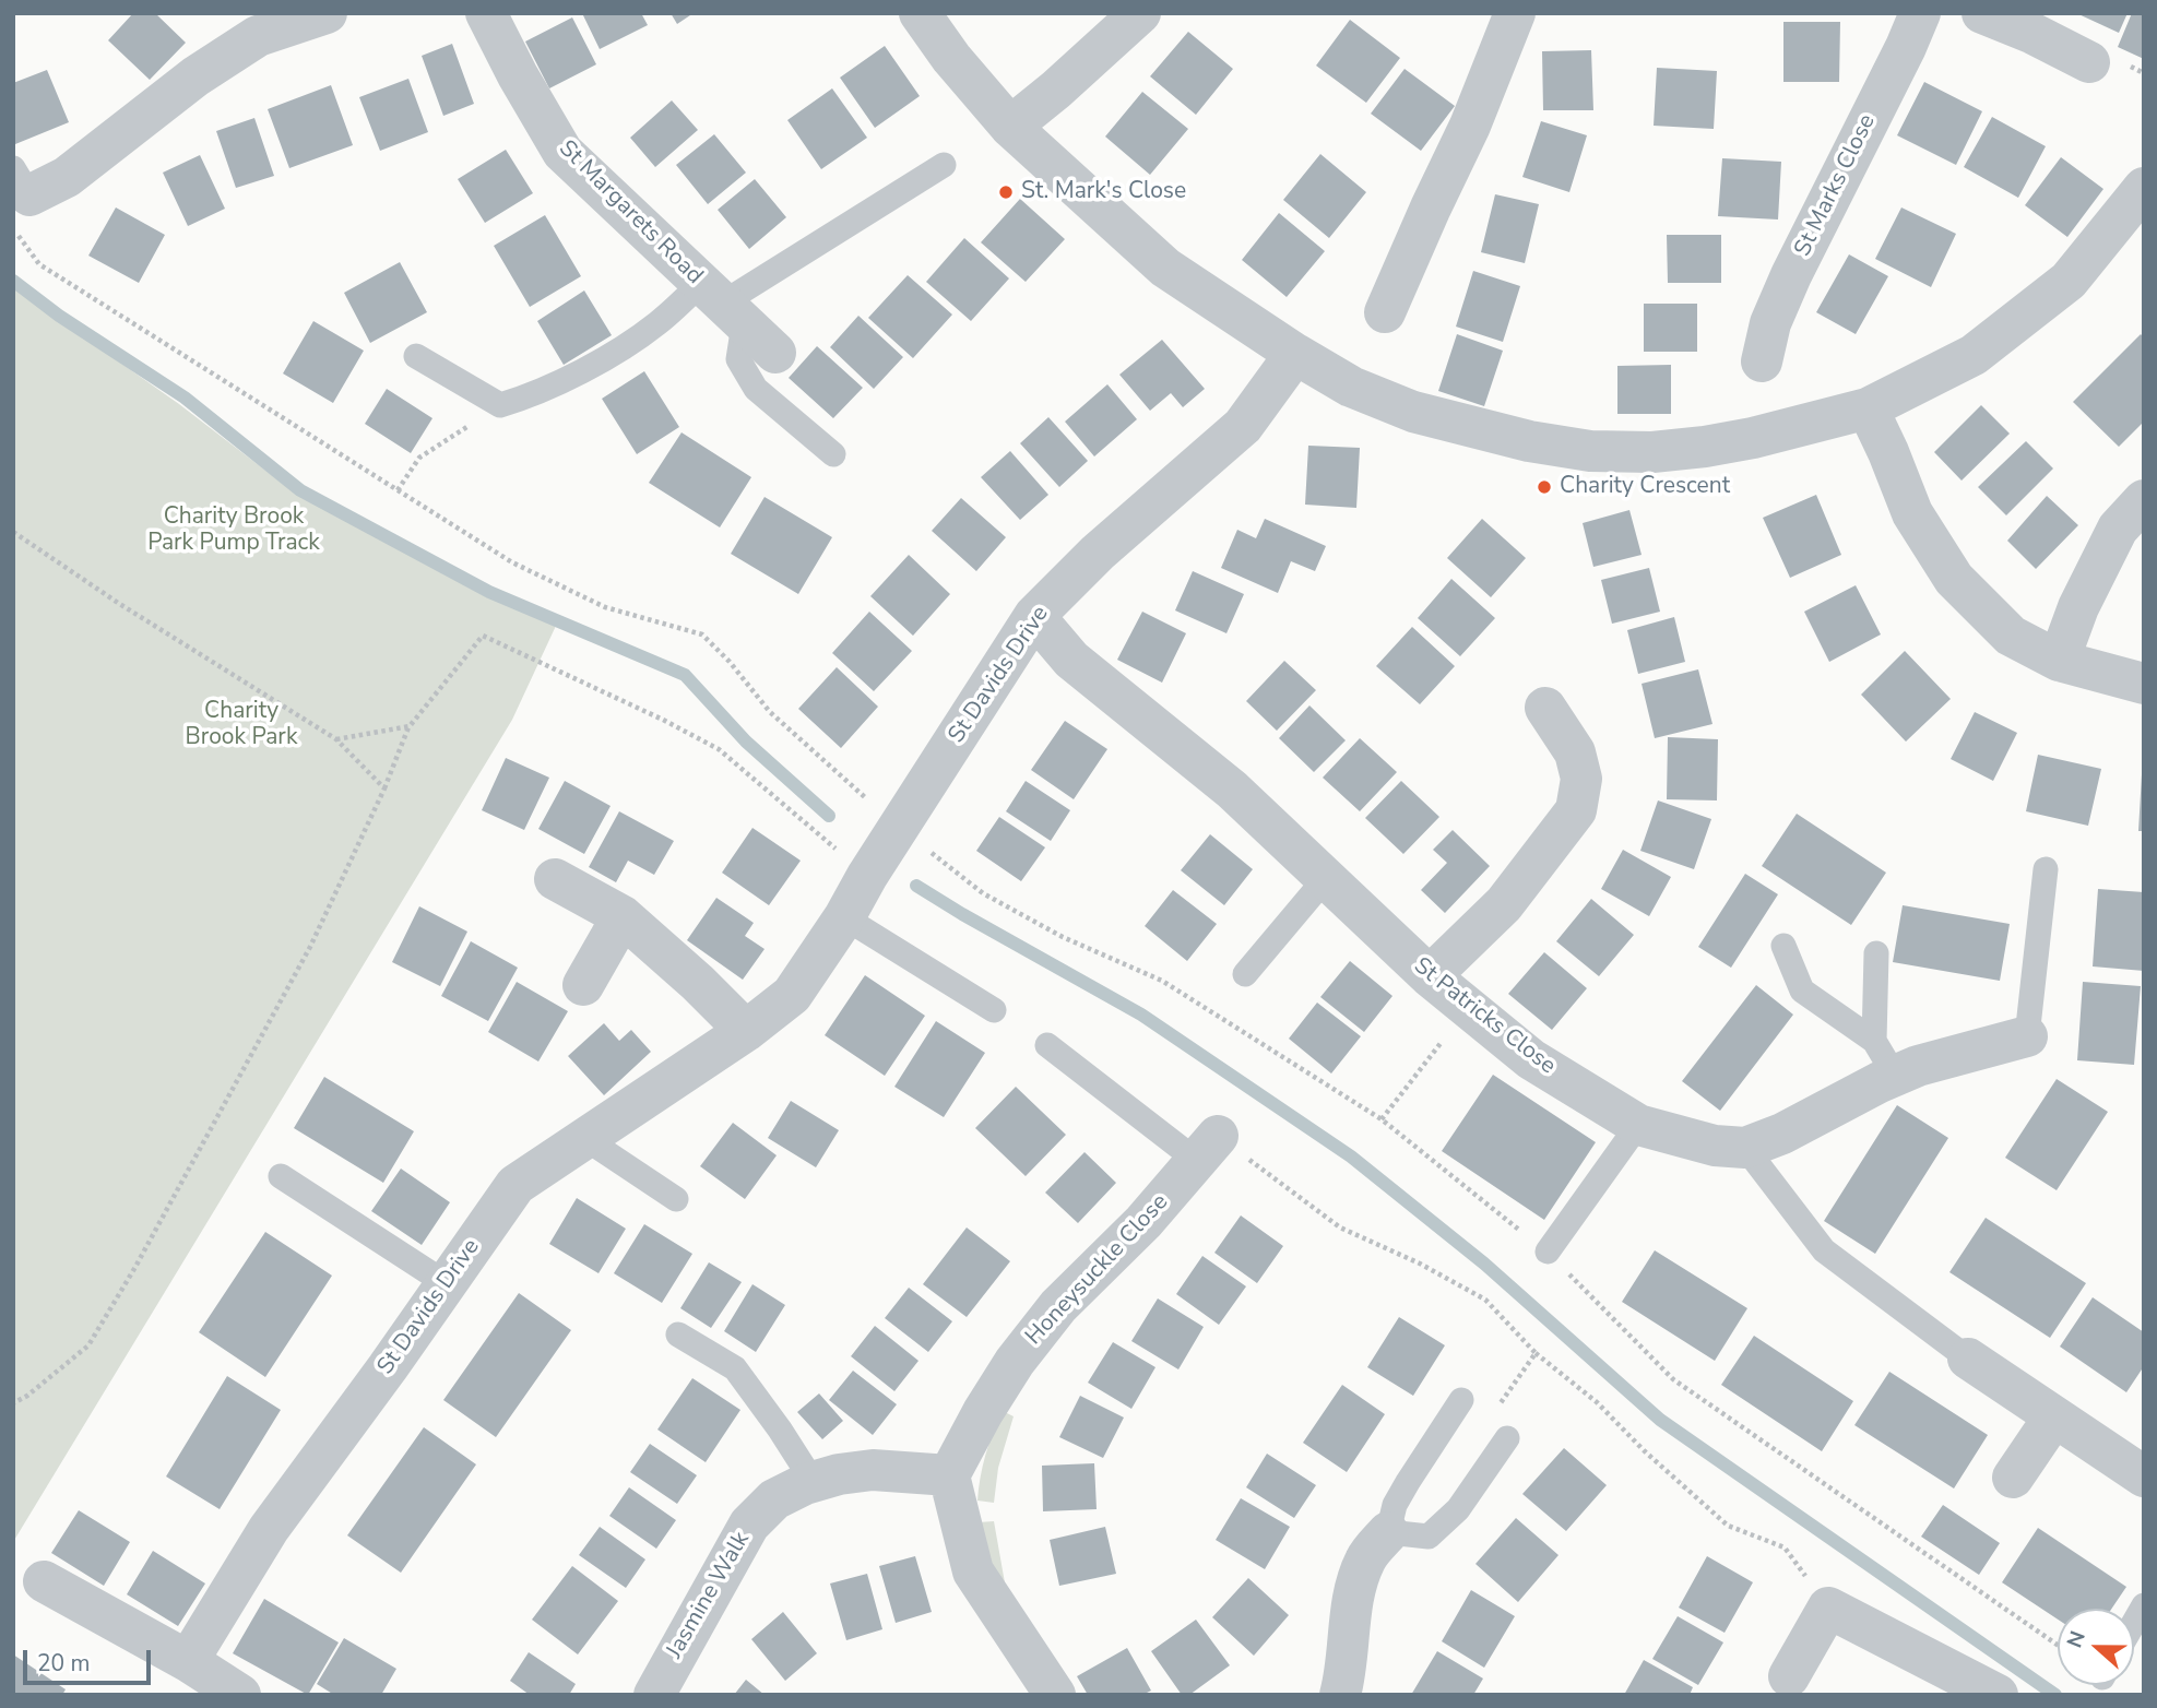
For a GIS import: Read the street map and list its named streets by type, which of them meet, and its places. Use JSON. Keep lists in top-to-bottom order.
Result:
{
  "streets": {
    "street": [
      "St Marks Close",
      "St Margarets Road",
      "St Davids Drive",
      "St Patricks Close",
      "Honeysuckle Close",
      "Jasmine Walk"
    ]
  },
  "crossings": [
    ["St Davids Drive", "St Patricks Close"],
    ["Honeysuckle Close", "Jasmine Walk"]
  ],
  "parks": ["Charity Brook Park Pump Track", "Charity Brook Park"],
  "places": ["St. Mark's Close", "Charity Crescent"],
  "scale_bar": "20 m",
  "north": "left"
}
